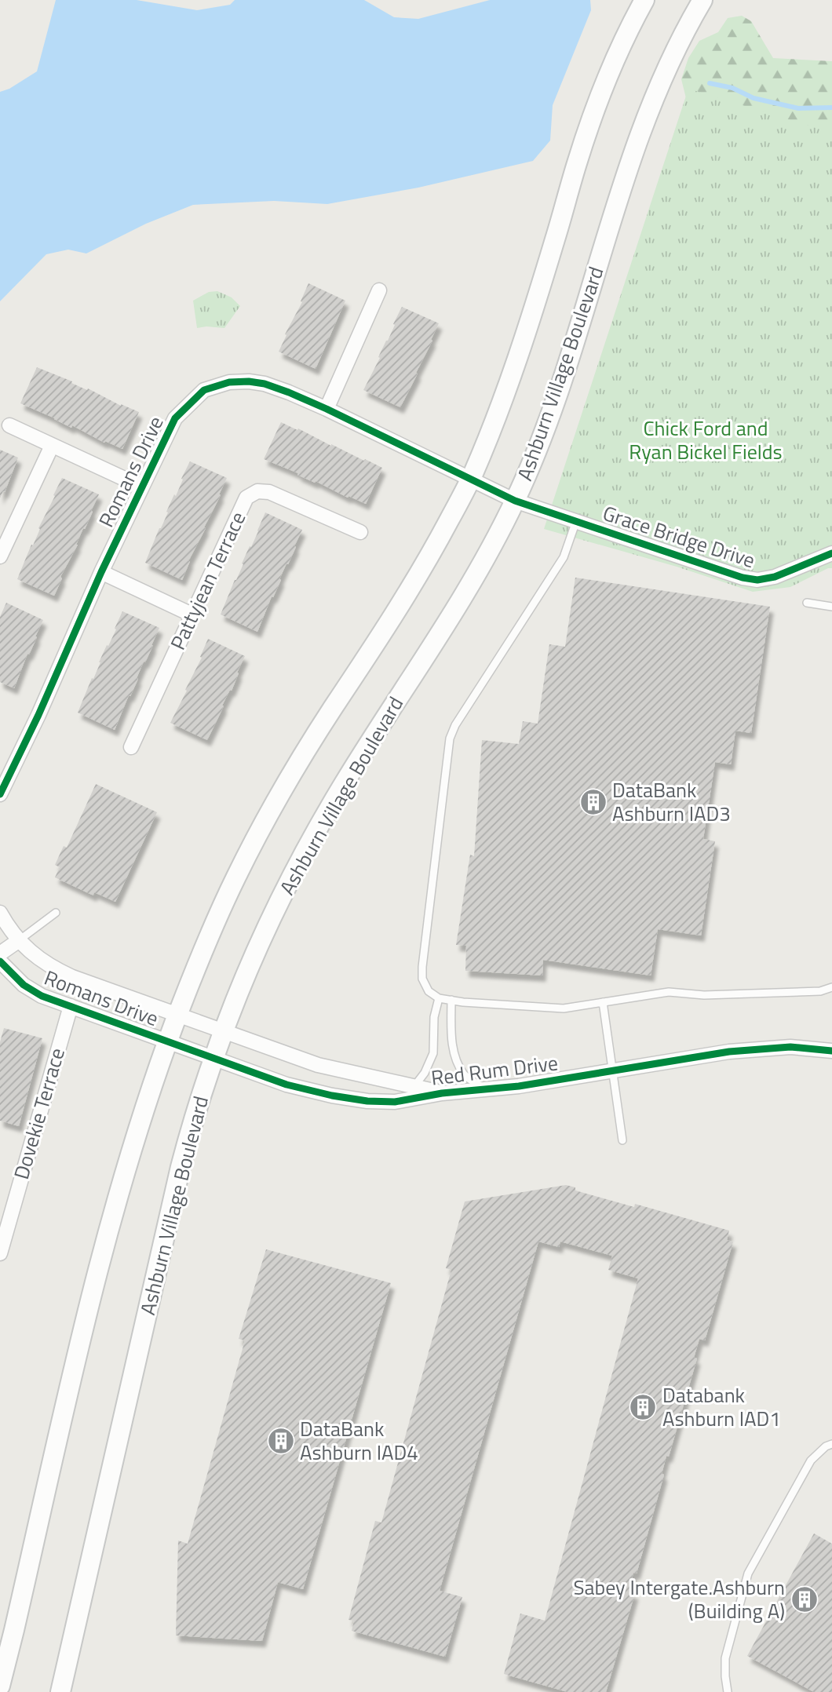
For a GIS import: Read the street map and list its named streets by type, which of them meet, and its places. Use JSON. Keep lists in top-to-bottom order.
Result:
{
  "streets": {
    "main road": ["Ashburn Village Boulevard"],
    "street": [
      "Romans Drive",
      "Grace Bridge Drive",
      "Pattyjean Terrace",
      "Red Rum Drive",
      "Dovekie Terrace"
    ]
  },
  "crossings": [
    ["Ashburn Village Boulevard", "Romans Drive"],
    ["Ashburn Village Boulevard", "Grace Bridge Drive"],
    ["Ashburn Village Boulevard", "Red Rum Drive"],
    ["Romans Drive", "Grace Bridge Drive"],
    ["Romans Drive", "Red Rum Drive"],
    ["Romans Drive", "Dovekie Terrace"]
  ],
  "parks": ["Chick Ford and Ryan Bickel Fields"],
  "places": {
    "building": [
      "DataBank Ashburn IAD3",
      "Databank Ashburn IAD1",
      "DataBank Ashburn IAD4",
      "Sabey Intergate.Ashburn (Building A)"
    ]
  }
}
